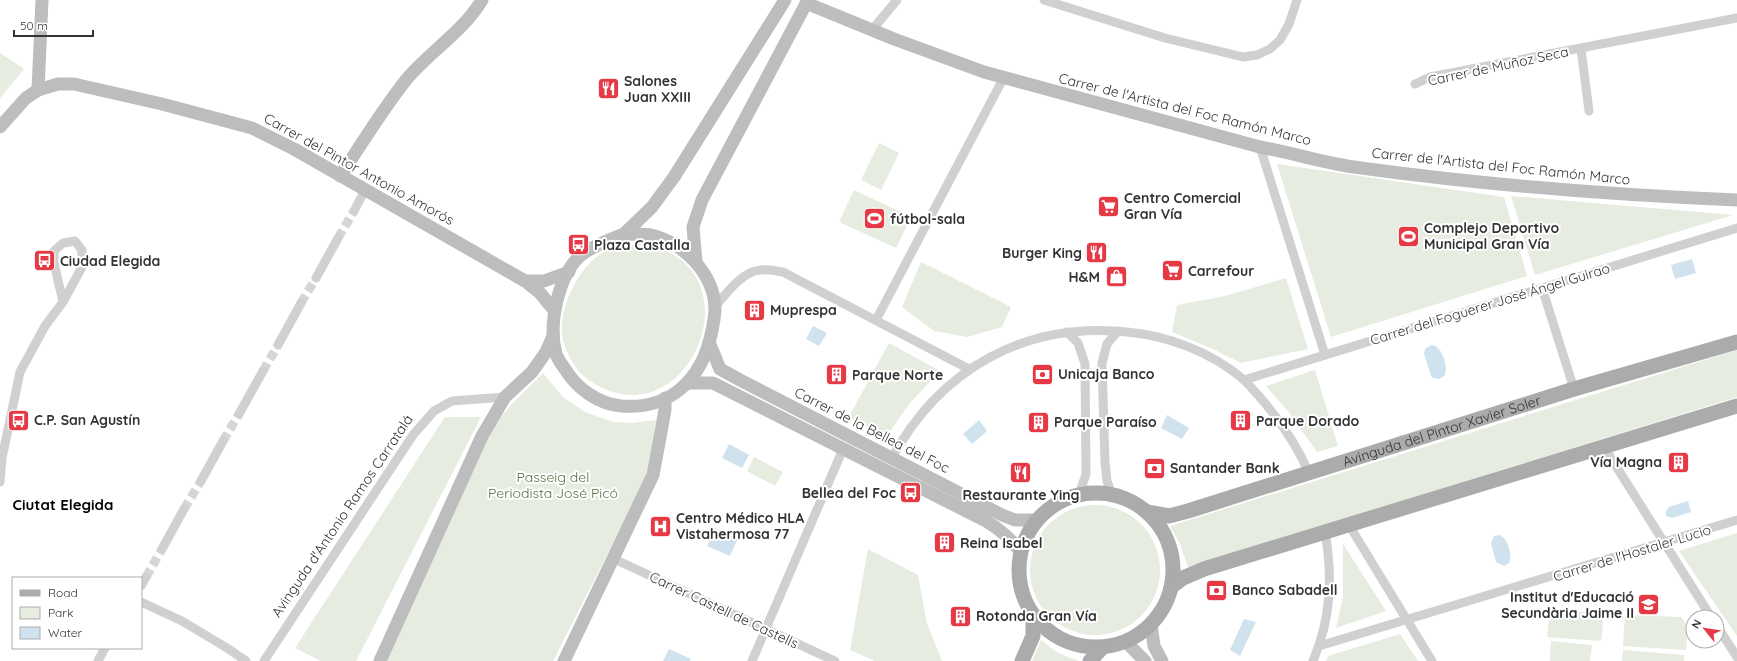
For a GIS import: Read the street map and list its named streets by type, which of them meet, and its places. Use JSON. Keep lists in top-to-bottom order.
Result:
{
  "streets": {
    "main road": [
      "Carrer de l'Artista del Foc Ramón Marco",
      "Carrer del Pintor Antonio Amorós",
      "Carrer de la Bellea del Foc",
      "Avinguda del Pintor Xavier Soler"
    ],
    "street": [
      "Carrer de Muñoz Seca",
      "Carrer del Foguerer José Ángel Guirao",
      "Avinguda d'Antonio Ramos Carratalá",
      "Carrer de l'Hostaler Lucio",
      "Carrer Castell de Castells"
    ]
  },
  "districts": ["Ciutat Elegida"],
  "parks": ["Passeig del Periodista José Picó"],
  "places": {
    "restaurant": ["Salones Juan XXIII", "Burger King", "Restaurante Ying"],
    "supermarket": ["Centro Comercial Gran Vía", "Carrefour"],
    "sports": ["fútbol-sala", "Complejo Deportivo Municipal Gran Vía"],
    "bus stop": [
      "Plaza Castalla",
      "Ciudad Elegida",
      "C.P. San Agustín",
      "Bellea del Foc"
    ],
    "shop": ["H&M"],
    "building": [
      "Muprespa",
      "Parque Norte",
      "Parque Dorado",
      "Parque Paraíso",
      "Vía Magna",
      "Reina Isabel",
      "Rotonda Gran Vía"
    ],
    "bank": ["Unicaja Banco", "Santander Bank", "Banco Sabadell"],
    "hospital": ["Centro Médico HLA Vistahermosa 77"],
    "school or university": ["Institut d'Educació Secundària Jaime II"]
  },
  "legend": ["Road", "Park", "Water"],
  "scale_bar": "50 m",
  "north": "top left"
}
